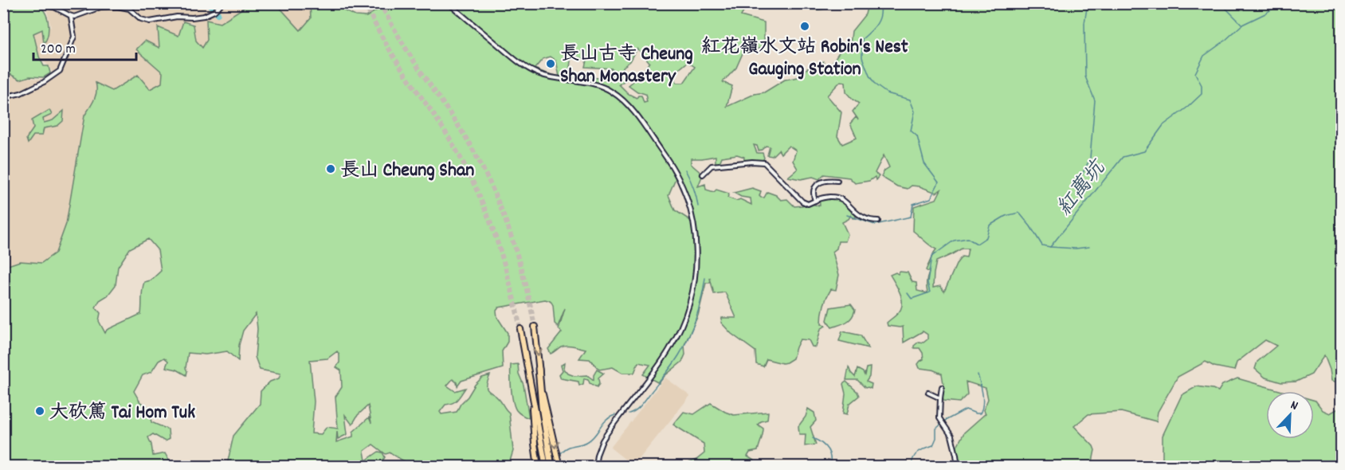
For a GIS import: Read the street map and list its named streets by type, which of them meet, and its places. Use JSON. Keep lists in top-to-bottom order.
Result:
{
  "water": ["紅萬坑"],
  "places": [
    "紅花嶺水文站 Robin's Nest Gauging Station",
    "長山古寺 Cheung Shan Monastery",
    "長山 Cheung Shan",
    "大砍篤 Tai Hom Tuk"
  ],
  "scale_bar": "200 m",
  "north": "top right"
}
